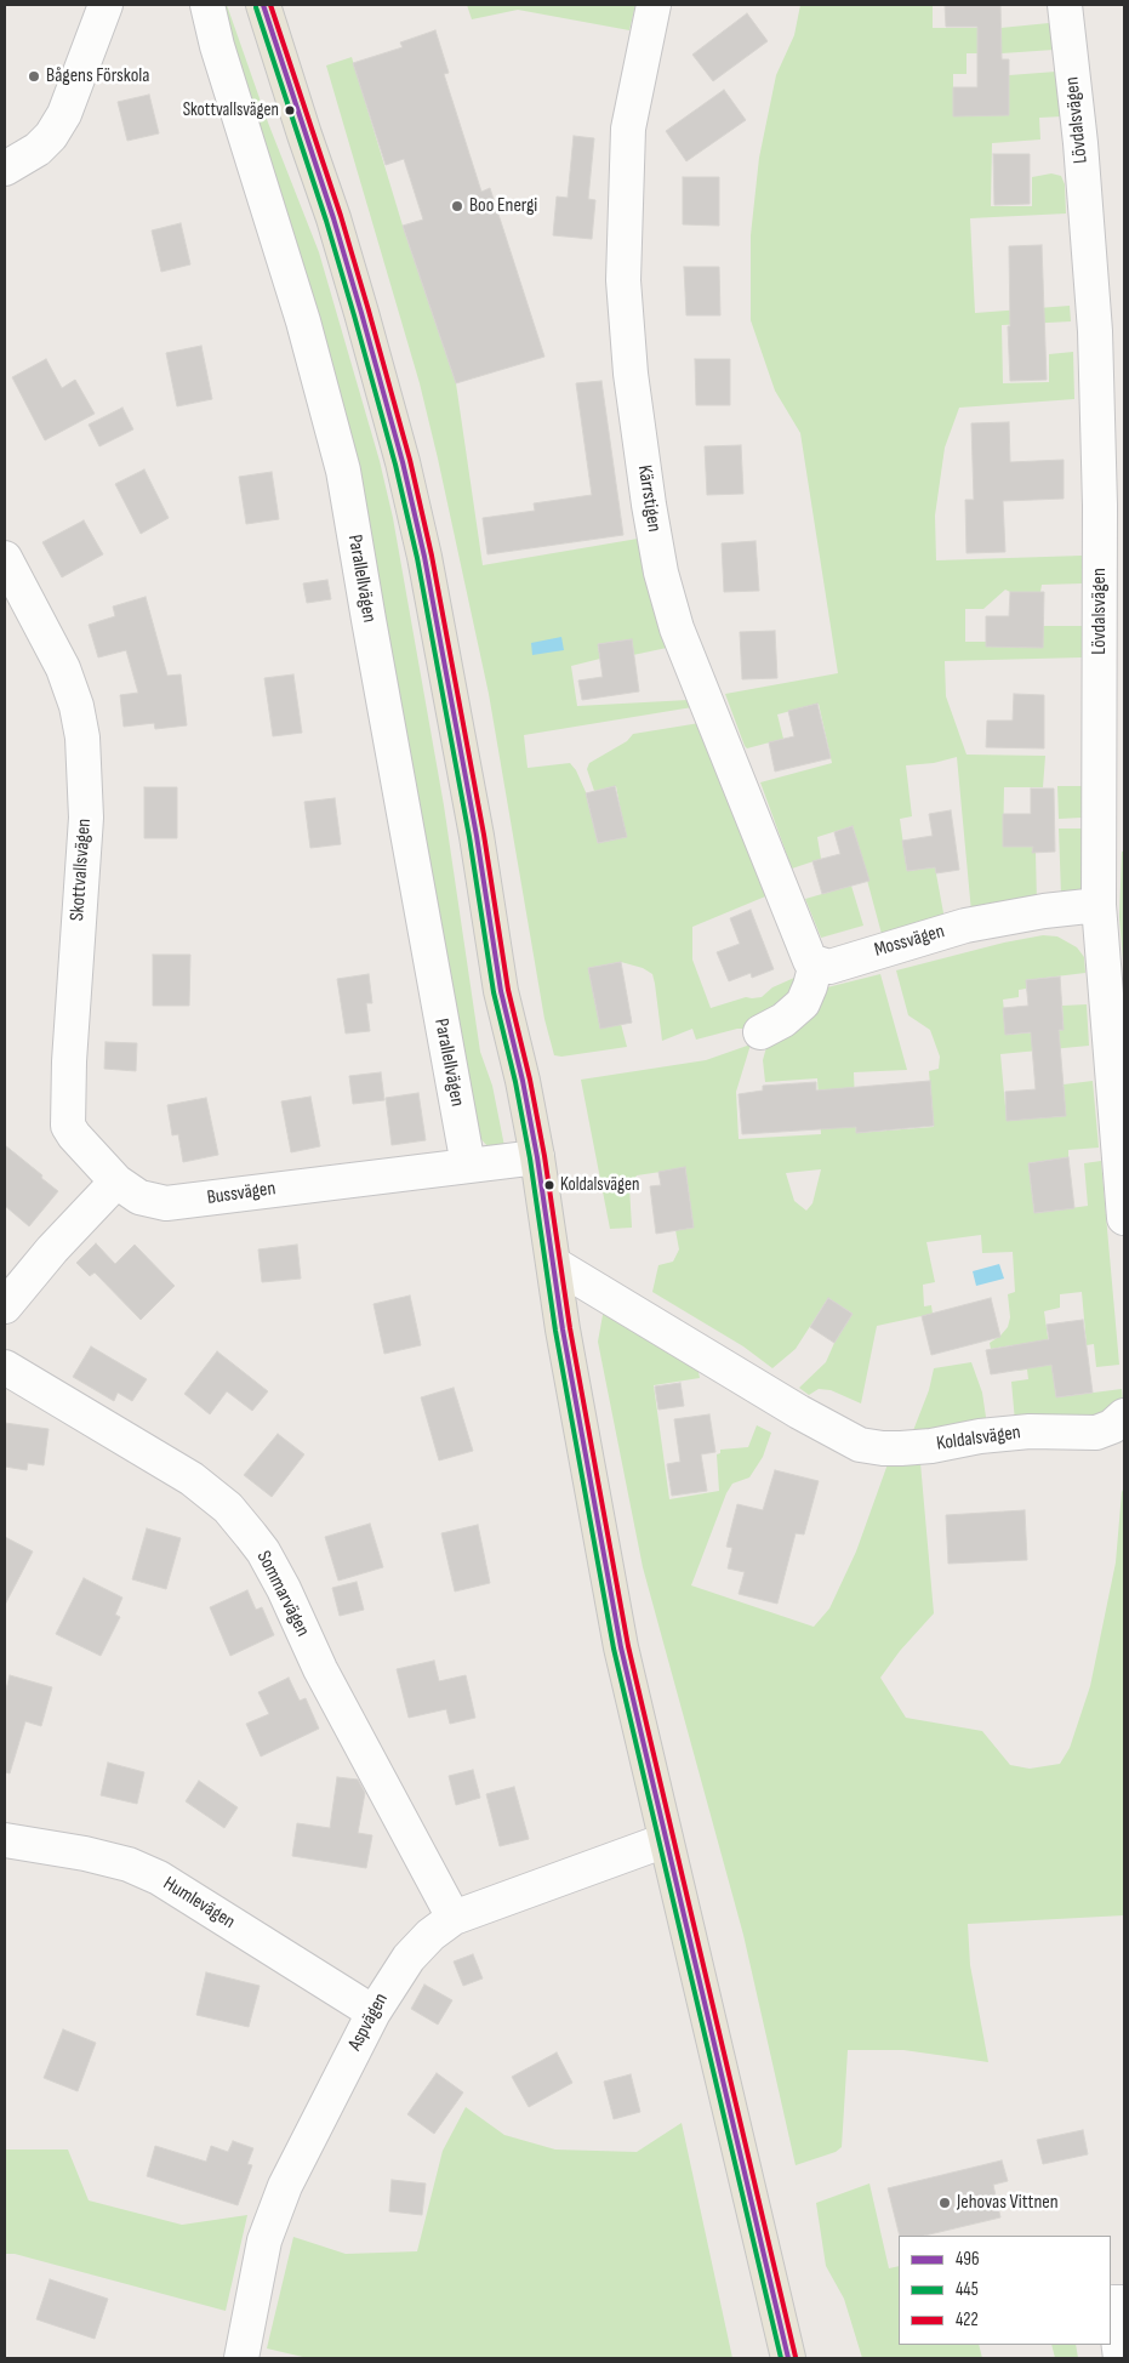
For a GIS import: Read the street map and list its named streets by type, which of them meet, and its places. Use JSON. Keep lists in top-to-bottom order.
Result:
{
  "streets": {
    "street": [
      "Lövdalsvägen",
      "Kärrstigen",
      "Parallellvägen",
      "Skottvallsvägen",
      "Mossvägen",
      "Bussvägen",
      "Koldalsvägen",
      "Sommarvägen",
      "Humlevägen",
      "Aspvägen"
    ]
  },
  "crossings": [
    ["Lövdalsvägen", "Mossvägen"],
    ["Kärrstigen", "Mossvägen"],
    ["Parallellvägen", "Bussvägen"],
    ["Skottvallsvägen", "Bussvägen"],
    ["Sommarvägen", "Aspvägen"],
    ["Humlevägen", "Aspvägen"]
  ],
  "places": [
    "Bågens Förskola",
    "Skottvallsvägen",
    "Boo Energi",
    "Koldalsvägen",
    "Jehovas Vittnen"
  ],
  "lines": ["transit line 496", "transit line 422", "transit line 445"],
  "legend": ["496", "445", "422"]
}
